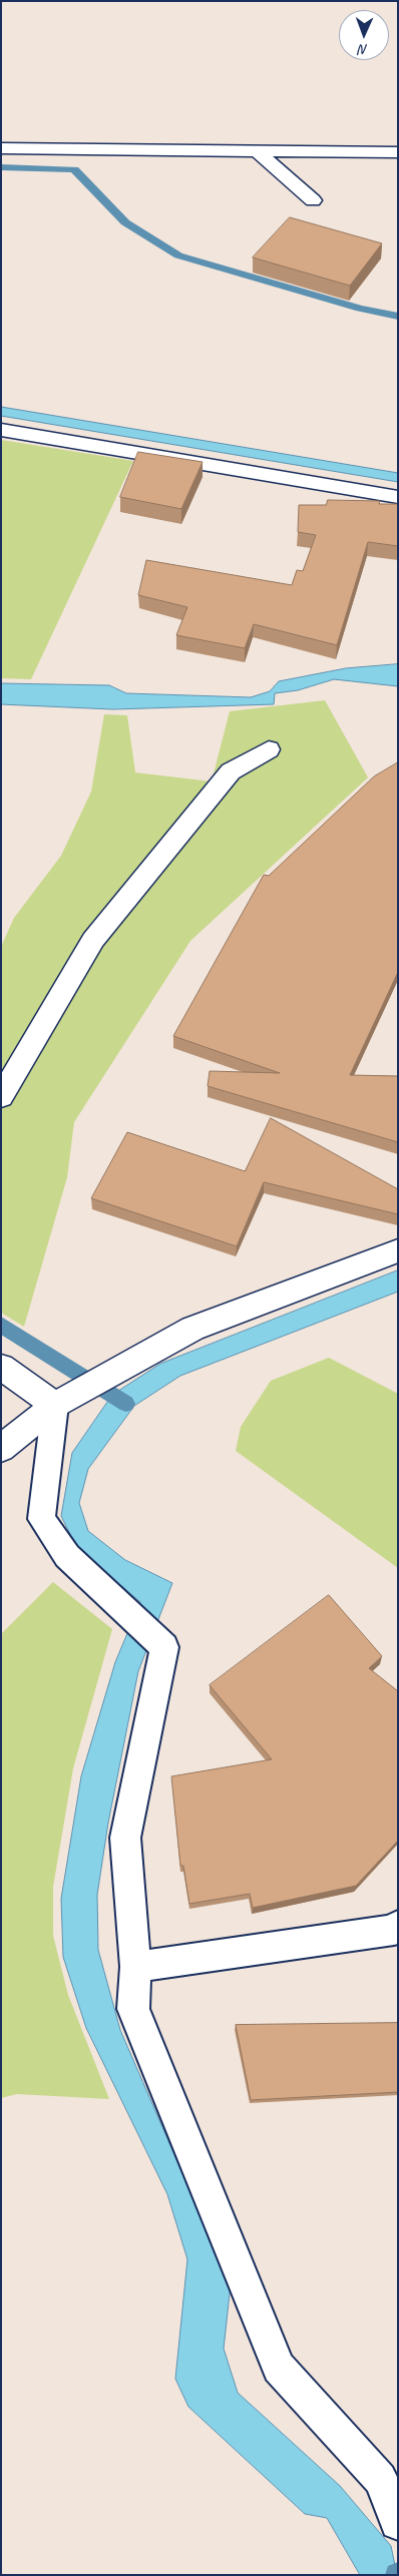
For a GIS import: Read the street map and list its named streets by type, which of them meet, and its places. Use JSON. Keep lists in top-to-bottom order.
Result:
{
  "north": "bottom"
}
